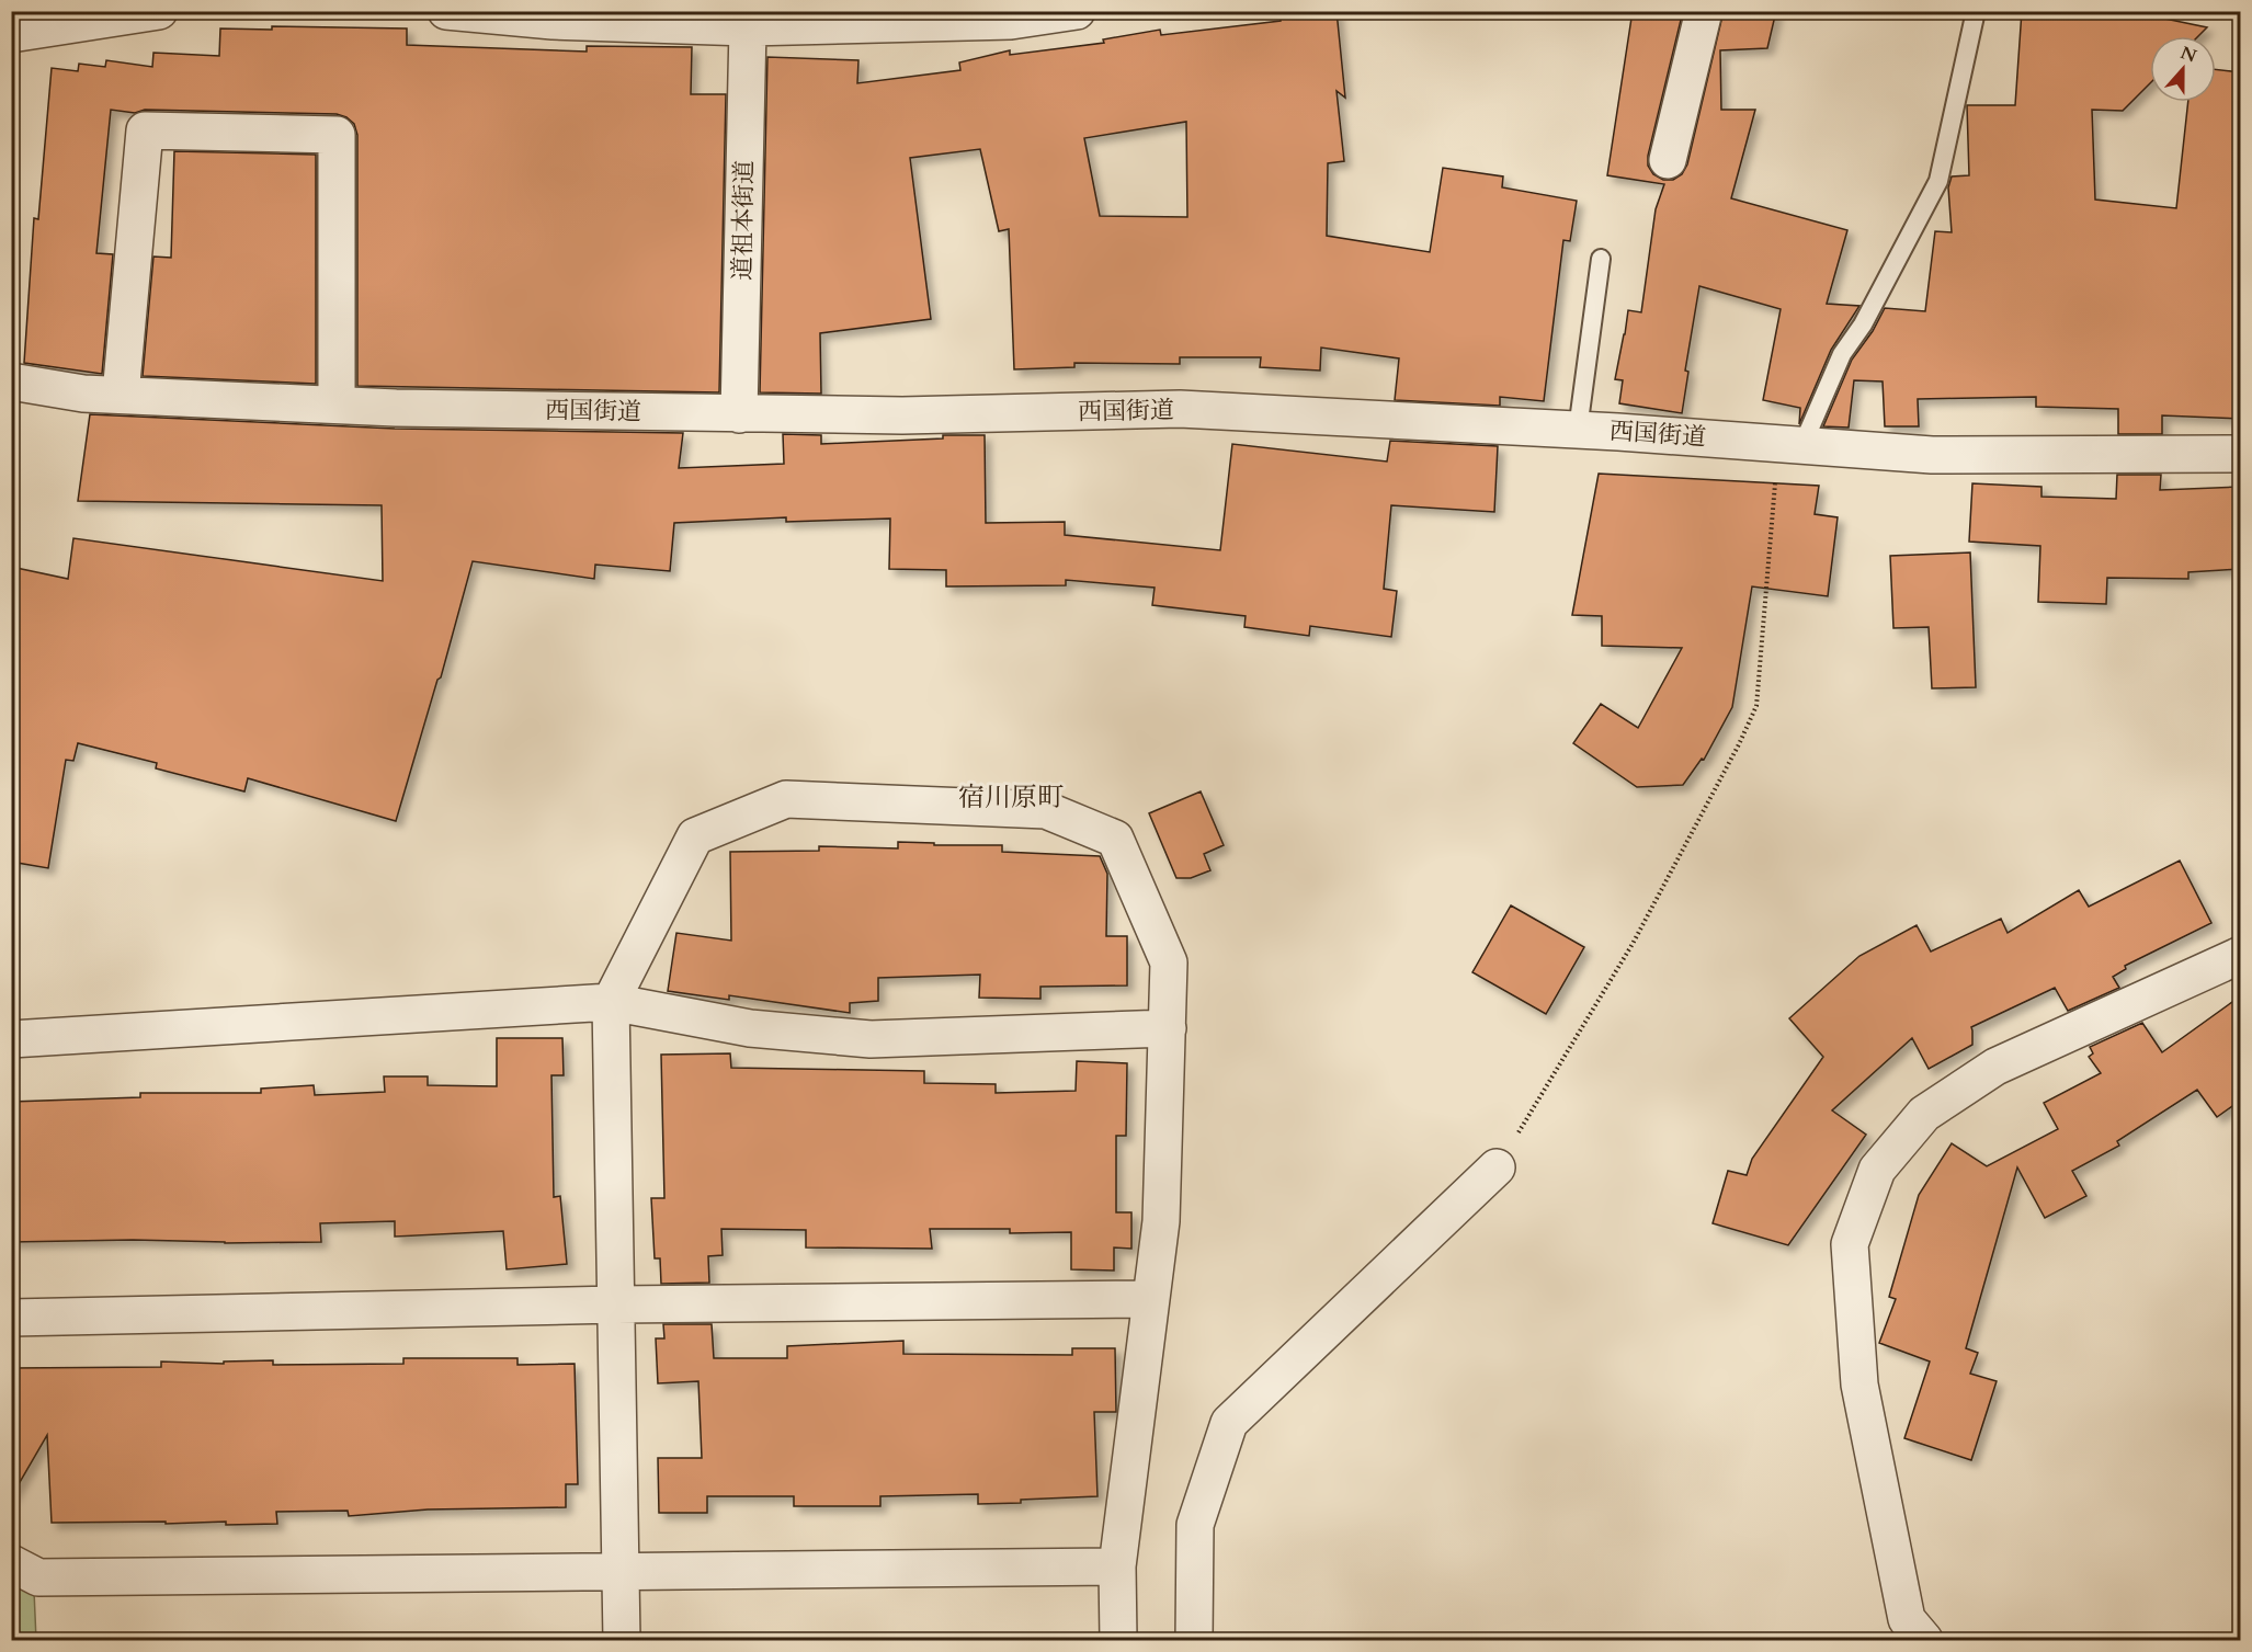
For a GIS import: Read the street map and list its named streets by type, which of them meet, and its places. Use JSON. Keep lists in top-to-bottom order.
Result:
{
  "streets": {
    "street": ["道祖本街道", "西国街道"]
  },
  "crossings": [
    ["道祖本街道", "西国街道"]
  ],
  "districts": ["宿川原町"],
  "north": "top"
}
